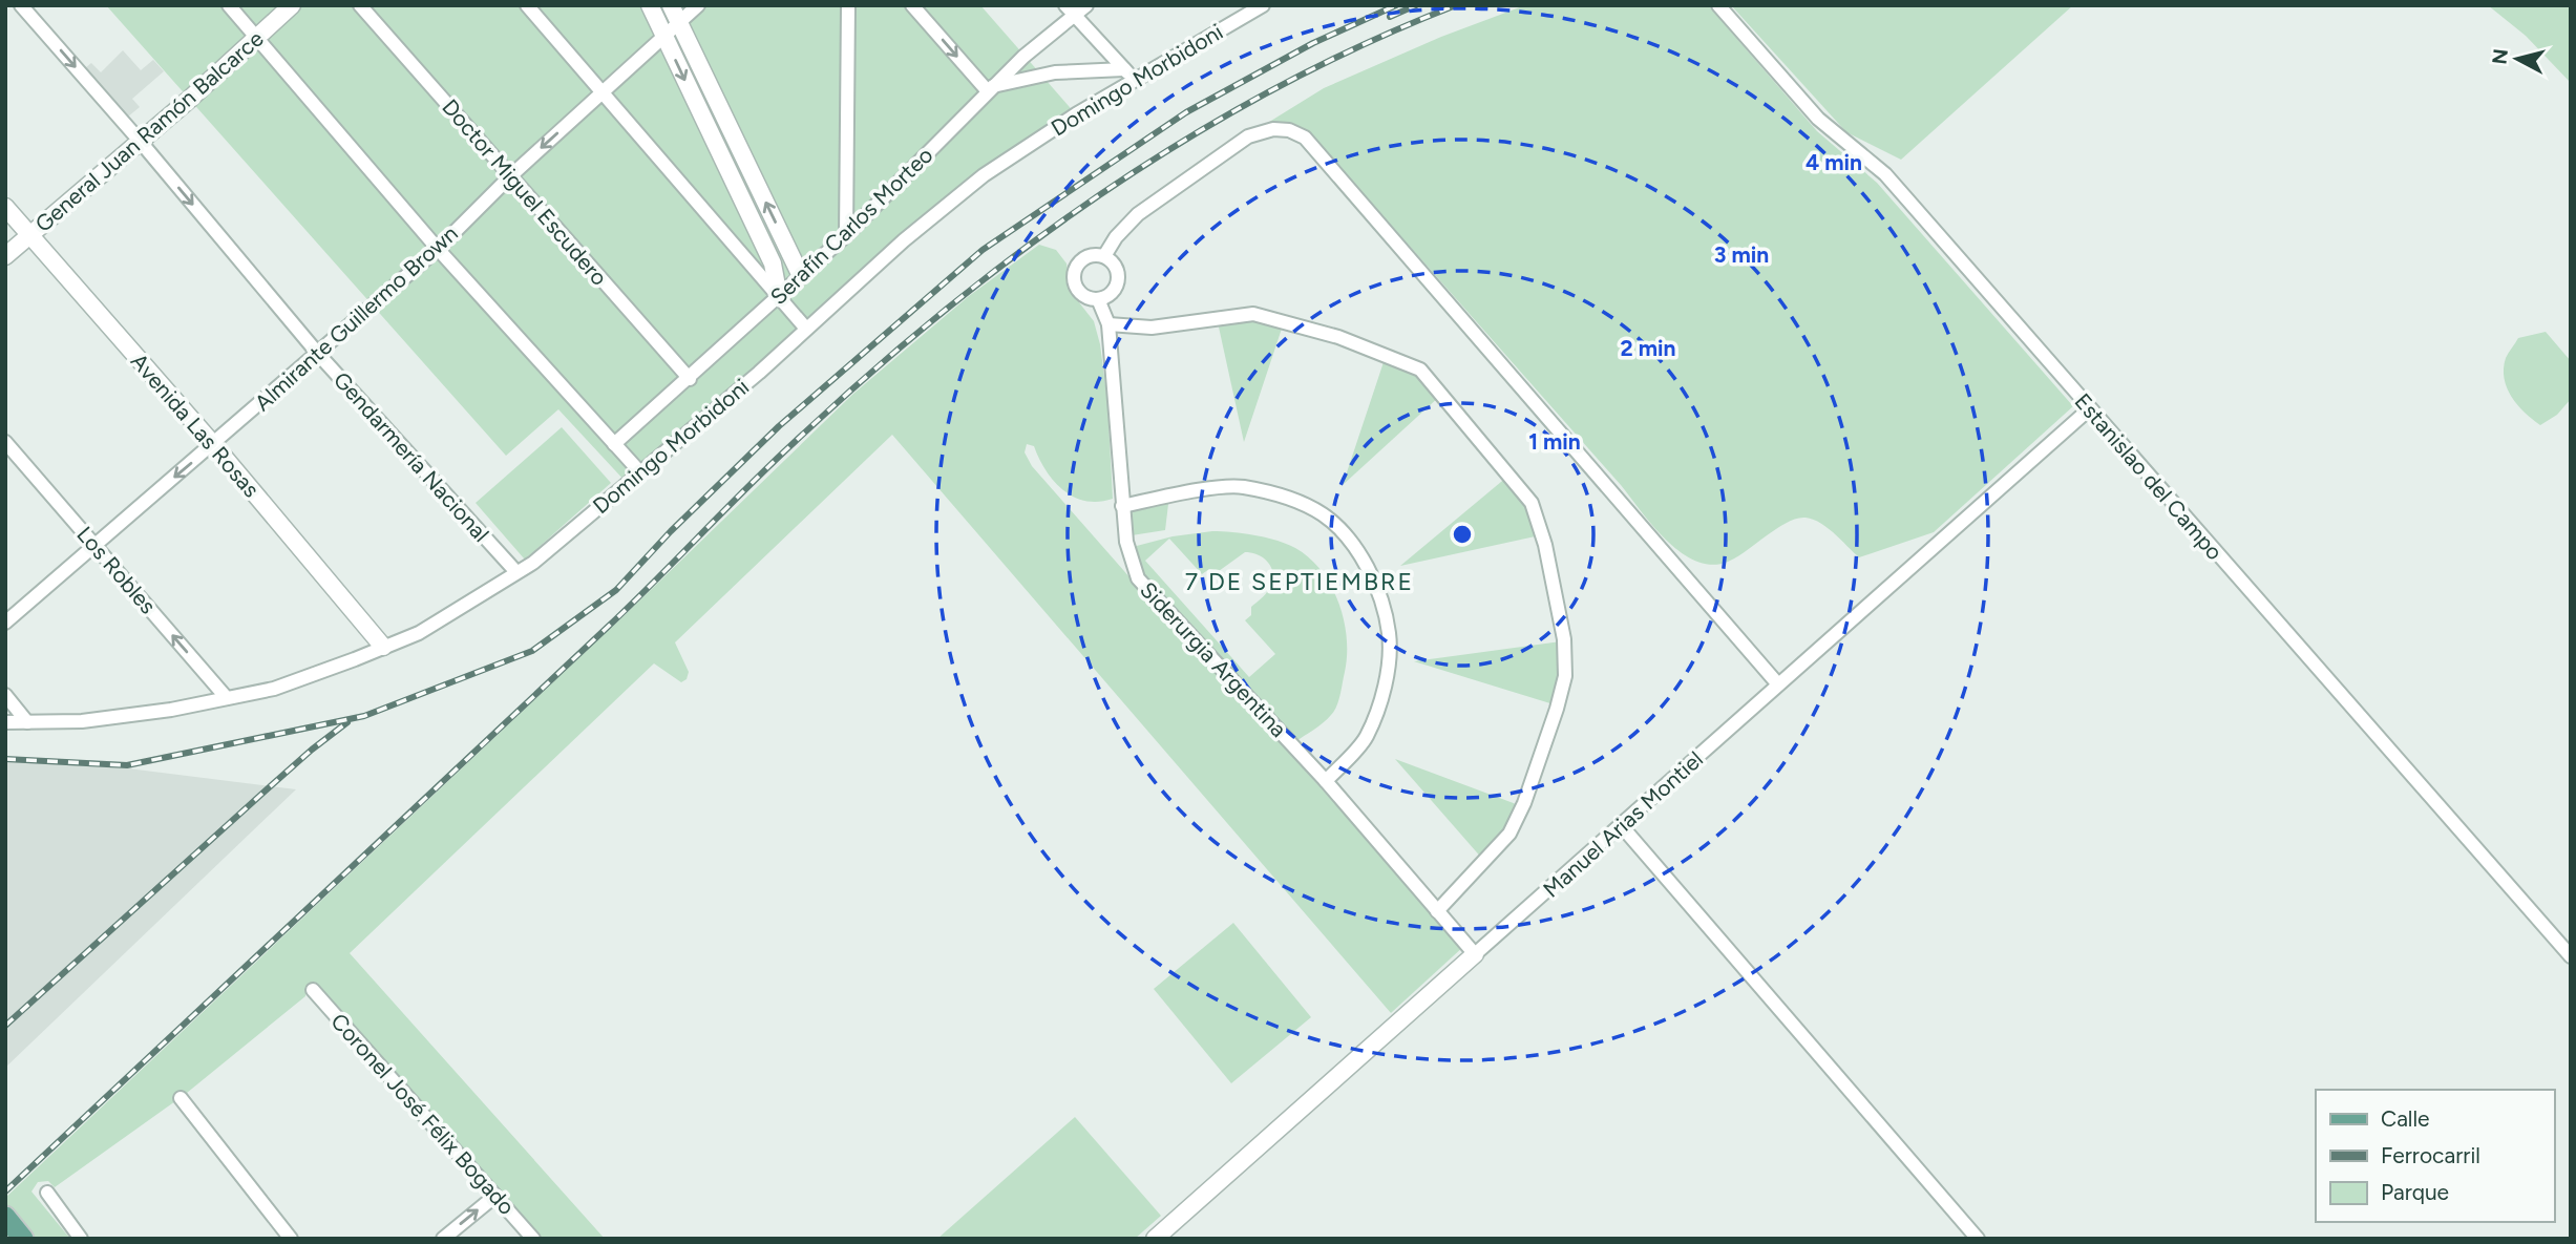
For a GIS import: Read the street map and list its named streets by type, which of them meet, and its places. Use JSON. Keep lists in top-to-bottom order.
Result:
{
  "streets": {
    "street": [
      "Domingo Morbidoni",
      "General Juan Ramón Balcarce",
      "Doctor Miguel Escudero",
      "Serafín Carlos Morteo",
      "Almirante Guillermo Brown",
      "Avenida Las Rosas",
      "Gendarmería Nacional",
      "Estanislao del Campo",
      "Los Robles",
      "Siderurgia Argentina",
      "Manuel Arias Montiel",
      "Coronel José Félix Bogado"
    ]
  },
  "crossings": [
    ["Domingo Morbidoni", "Avenida Las Rosas"],
    ["Domingo Morbidoni", "Gendarmería Nacional"],
    ["Domingo Morbidoni", "Los Robles"],
    ["General Juan Ramón Balcarce", "Avenida Las Rosas"],
    ["General Juan Ramón Balcarce", "Gendarmería Nacional"],
    ["Doctor Miguel Escudero", "Serafín Carlos Morteo"],
    ["Doctor Miguel Escudero", "Almirante Guillermo Brown"],
    ["Almirante Guillermo Brown", "Avenida Las Rosas"],
    ["Almirante Guillermo Brown", "Gendarmería Nacional"],
    ["Almirante Guillermo Brown", "Los Robles"],
    ["Estanislao del Campo", "Manuel Arias Montiel"],
    ["Siderurgia Argentina", "Manuel Arias Montiel"]
  ],
  "one_way": ["Gendarmería Nacional", "Los Robles"],
  "districts": ["7 DE SEPTIEMBRE"],
  "legend": ["Calle", "Ferrocarril", "Parque"],
  "north": "left",
  "rings": [
    "4 min",
    "3 min",
    "2 min",
    "1 min"
  ]
}
